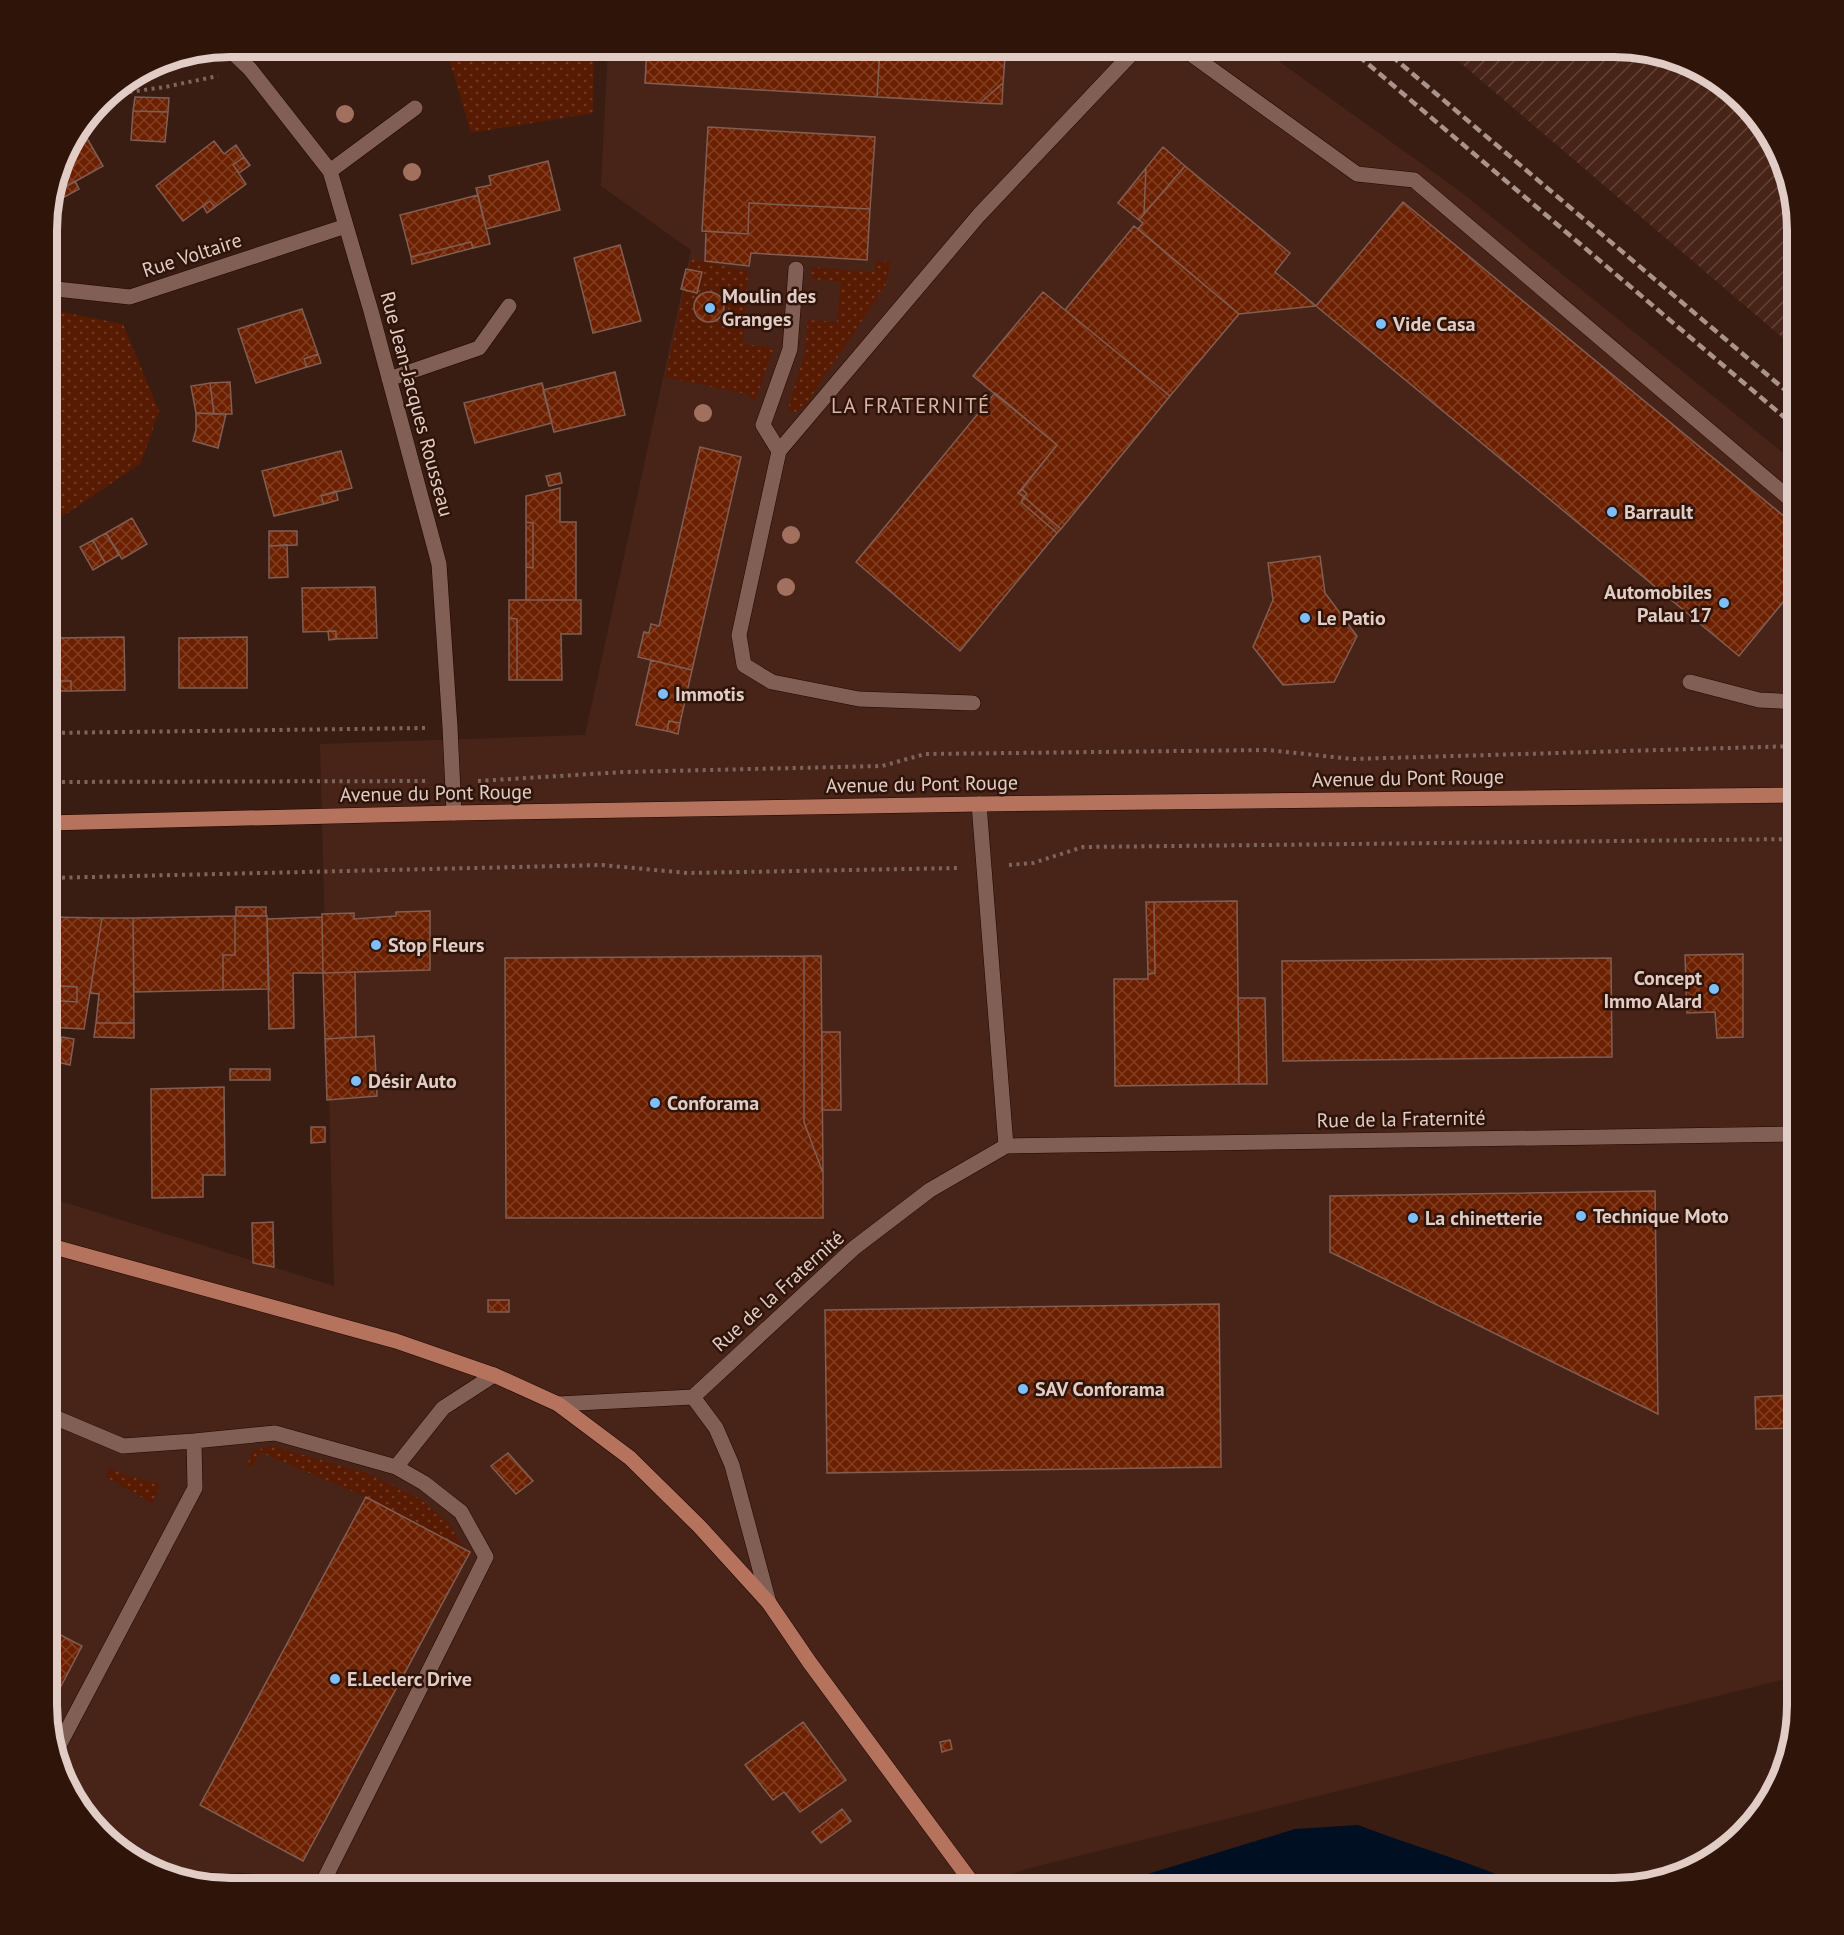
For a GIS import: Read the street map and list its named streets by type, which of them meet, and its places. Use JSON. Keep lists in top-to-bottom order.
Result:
{
  "streets": {
    "main road": ["Avenue du Pont Rouge"],
    "street": ["Rue Voltaire", "Rue Jean-Jacques Rousseau", "Rue de la Fraternité"]
  },
  "crossings": [
    ["Rue Voltaire", "Rue Jean-Jacques Rousseau"],
    ["Rue Jean-Jacques Rousseau", "Avenue du Pont Rouge"]
  ],
  "districts": ["LA FRATERNITÉ"],
  "places": [
    "Moulin des Granges",
    "Vide Casa",
    "Barrault",
    "Automobiles Palau 17",
    "Le Patio",
    "Immotis",
    "Stop Fleurs",
    "Concept Immo Alard",
    "Désir Auto",
    "Conforama",
    "Technique Moto",
    "La chinetterie",
    "SAV Conforama",
    "E.Leclerc Drive"
  ]
}
